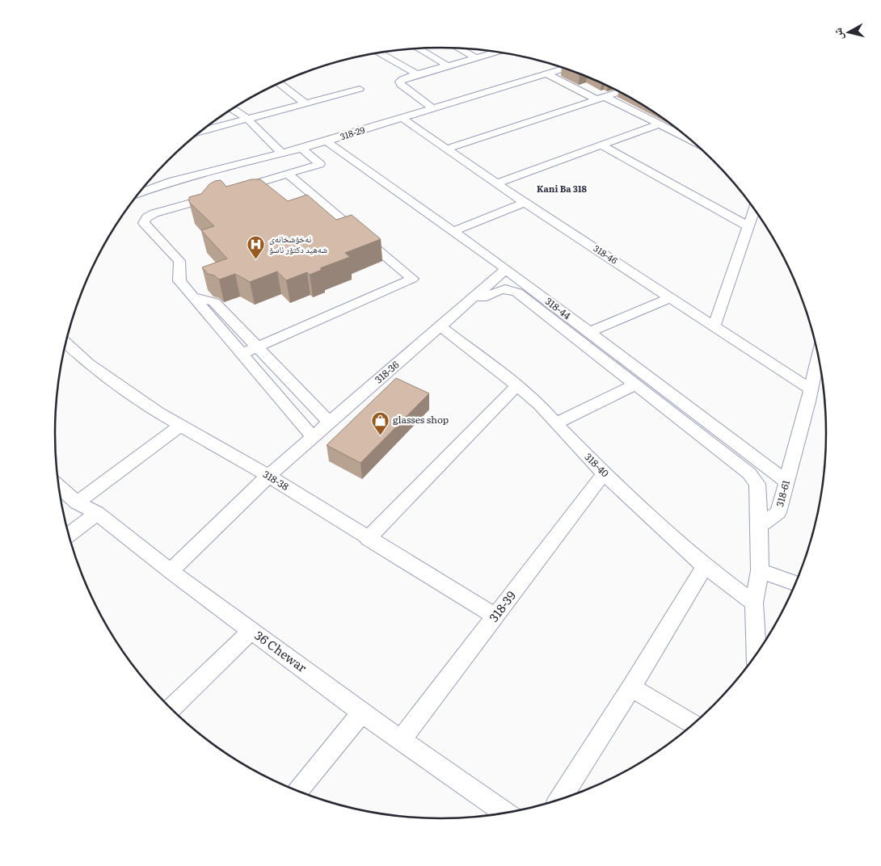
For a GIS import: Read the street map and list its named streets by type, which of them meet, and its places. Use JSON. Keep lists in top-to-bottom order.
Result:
{
  "streets": {
    "street": [
      "318-29",
      "318-46",
      "318-44",
      "318-36",
      "318-40",
      "318-38",
      "318-61",
      "318-39",
      "36 Chewar"
    ]
  },
  "crossings": [
    ["318-29", "318-46"],
    ["318-29", "318-44"],
    ["318-46", "318-61"],
    ["318-44", "318-36"],
    ["318-44", "318-61"],
    ["318-36", "318-40"],
    ["318-36", "318-38"],
    ["318-36", "36 Chewar"],
    ["318-40", "318-39"],
    ["318-38", "318-39"],
    ["318-39", "36 Chewar"]
  ],
  "districts": ["Kani Ba 318"],
  "places": {
    "hospital": ["نەخۆشخانەی شەهید دکتۆر ئاسۆ"],
    "shop": ["glasses shop"]
  },
  "north": "left"
}
